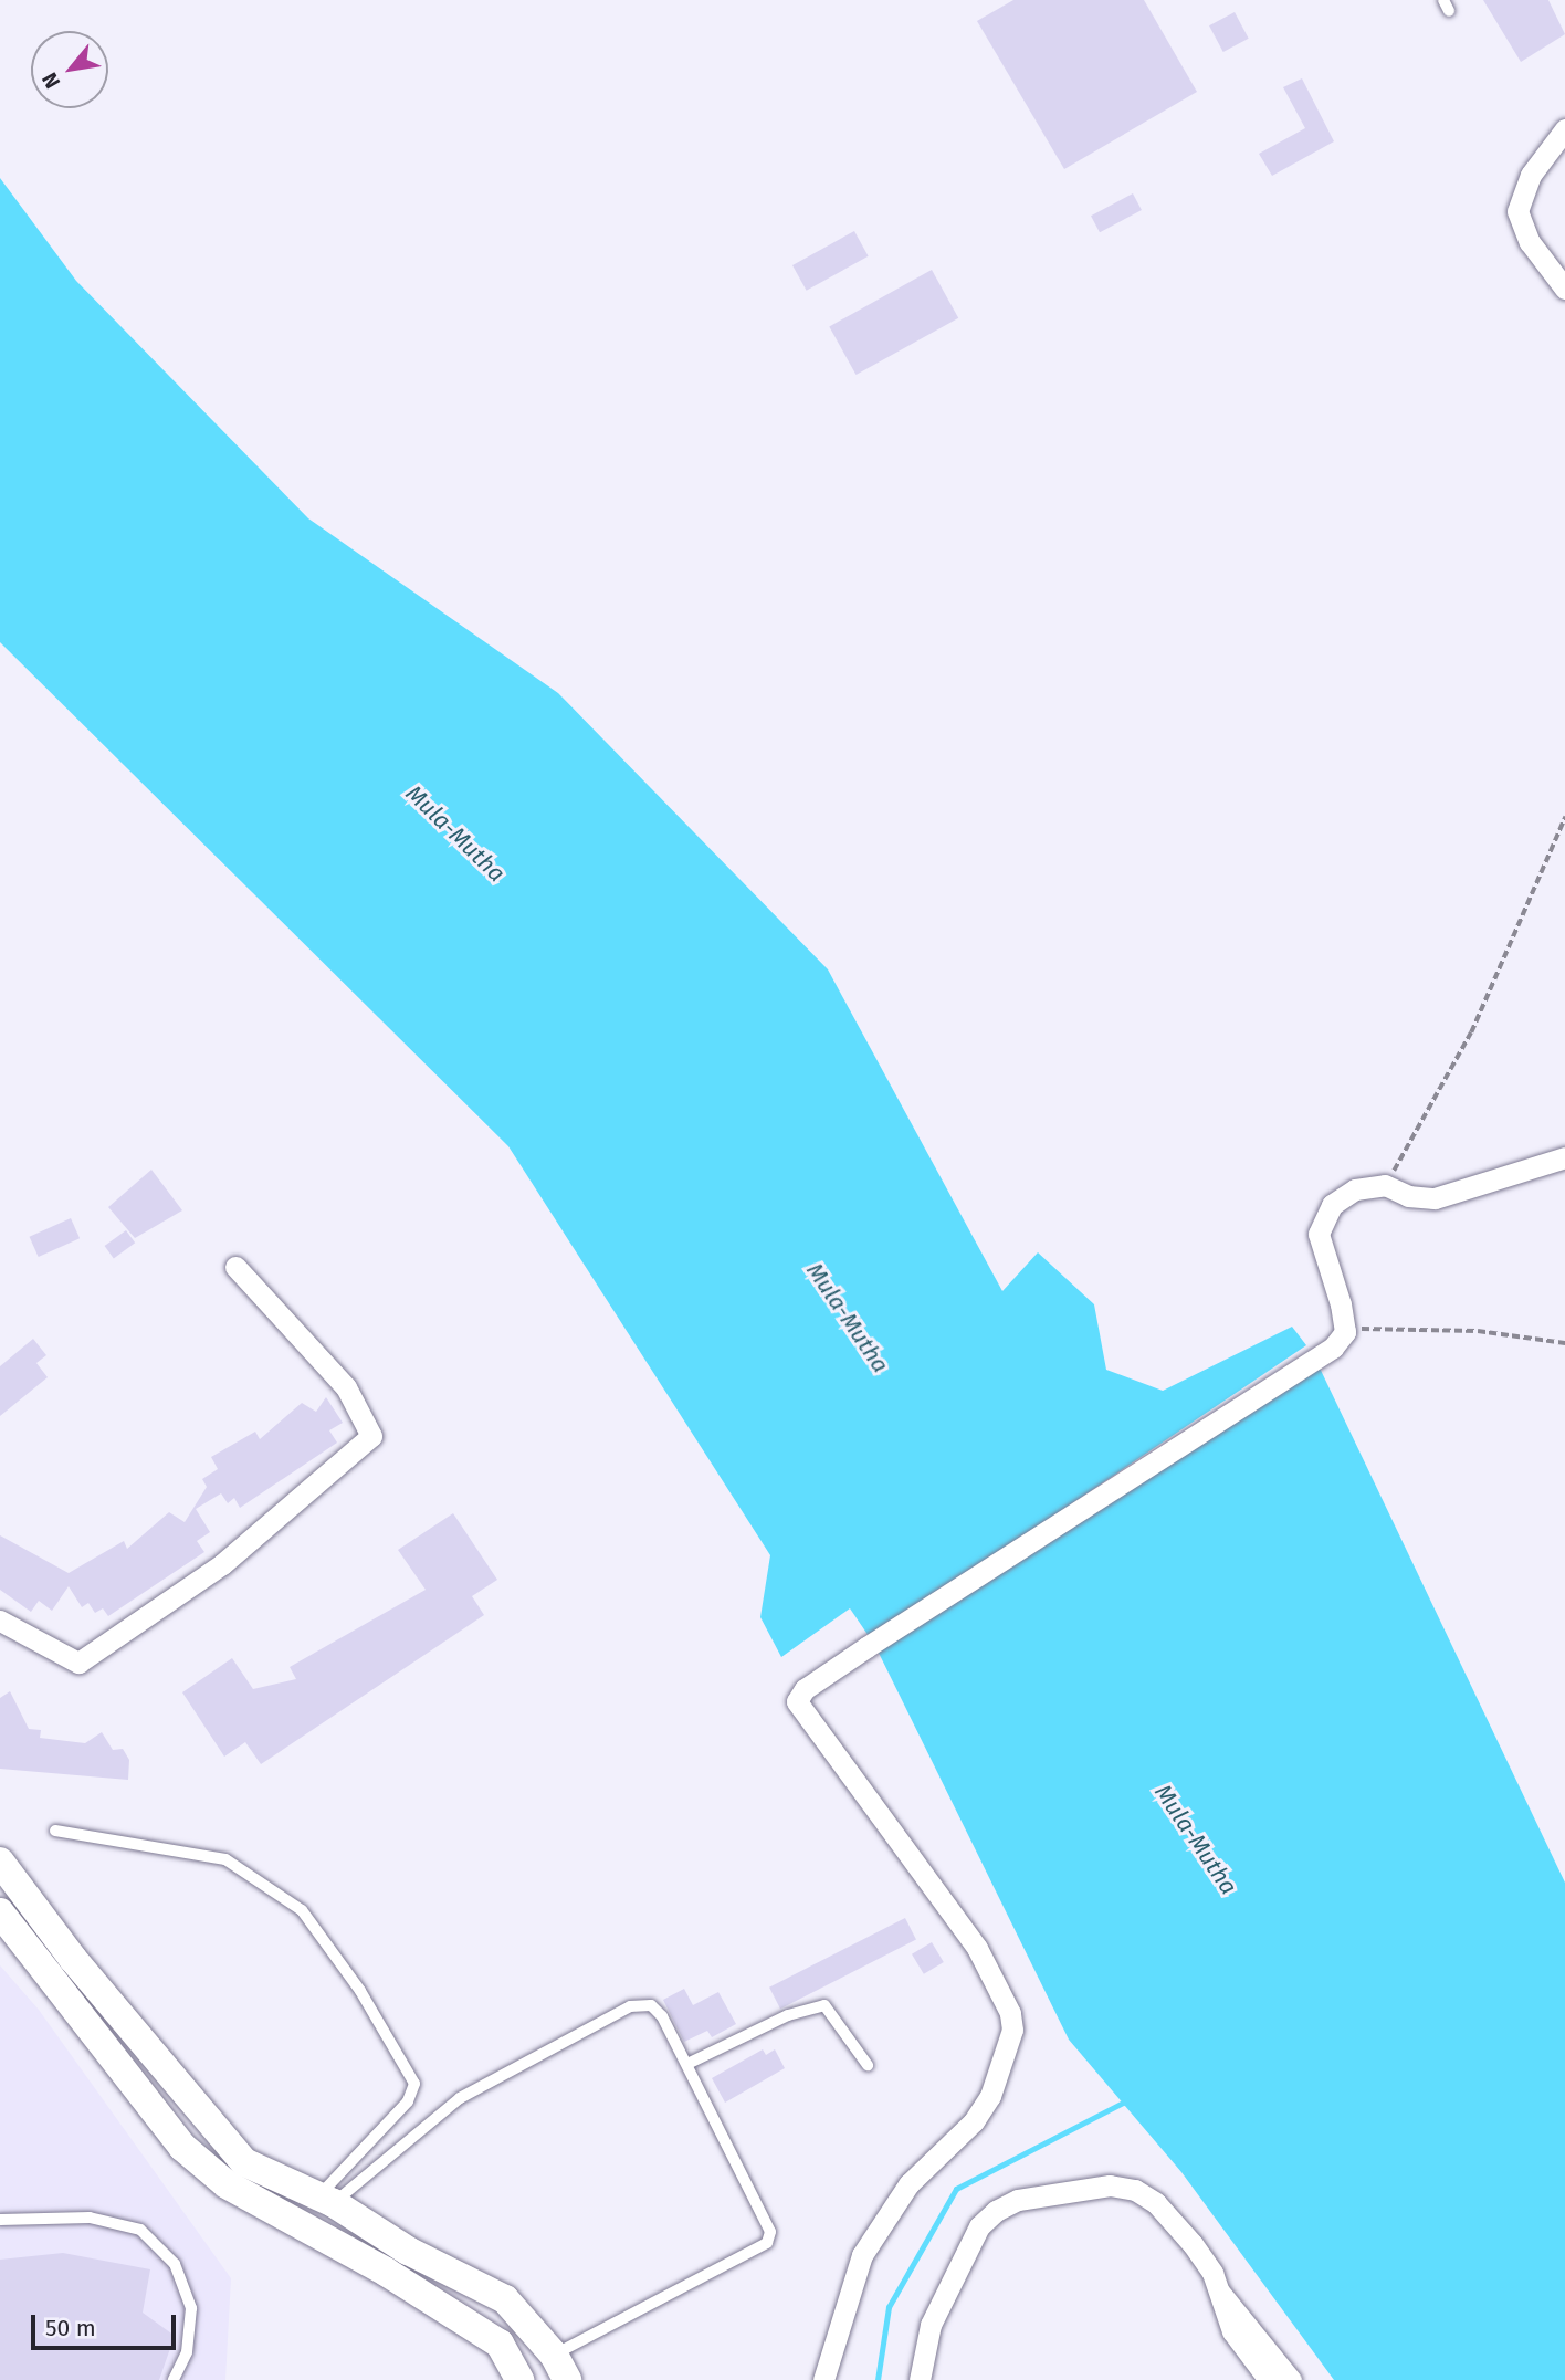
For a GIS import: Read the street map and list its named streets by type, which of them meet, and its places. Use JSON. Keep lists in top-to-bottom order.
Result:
{
  "water": ["Mula-Mutha"],
  "scale_bar": "50 m",
  "north": "bottom left"
}
